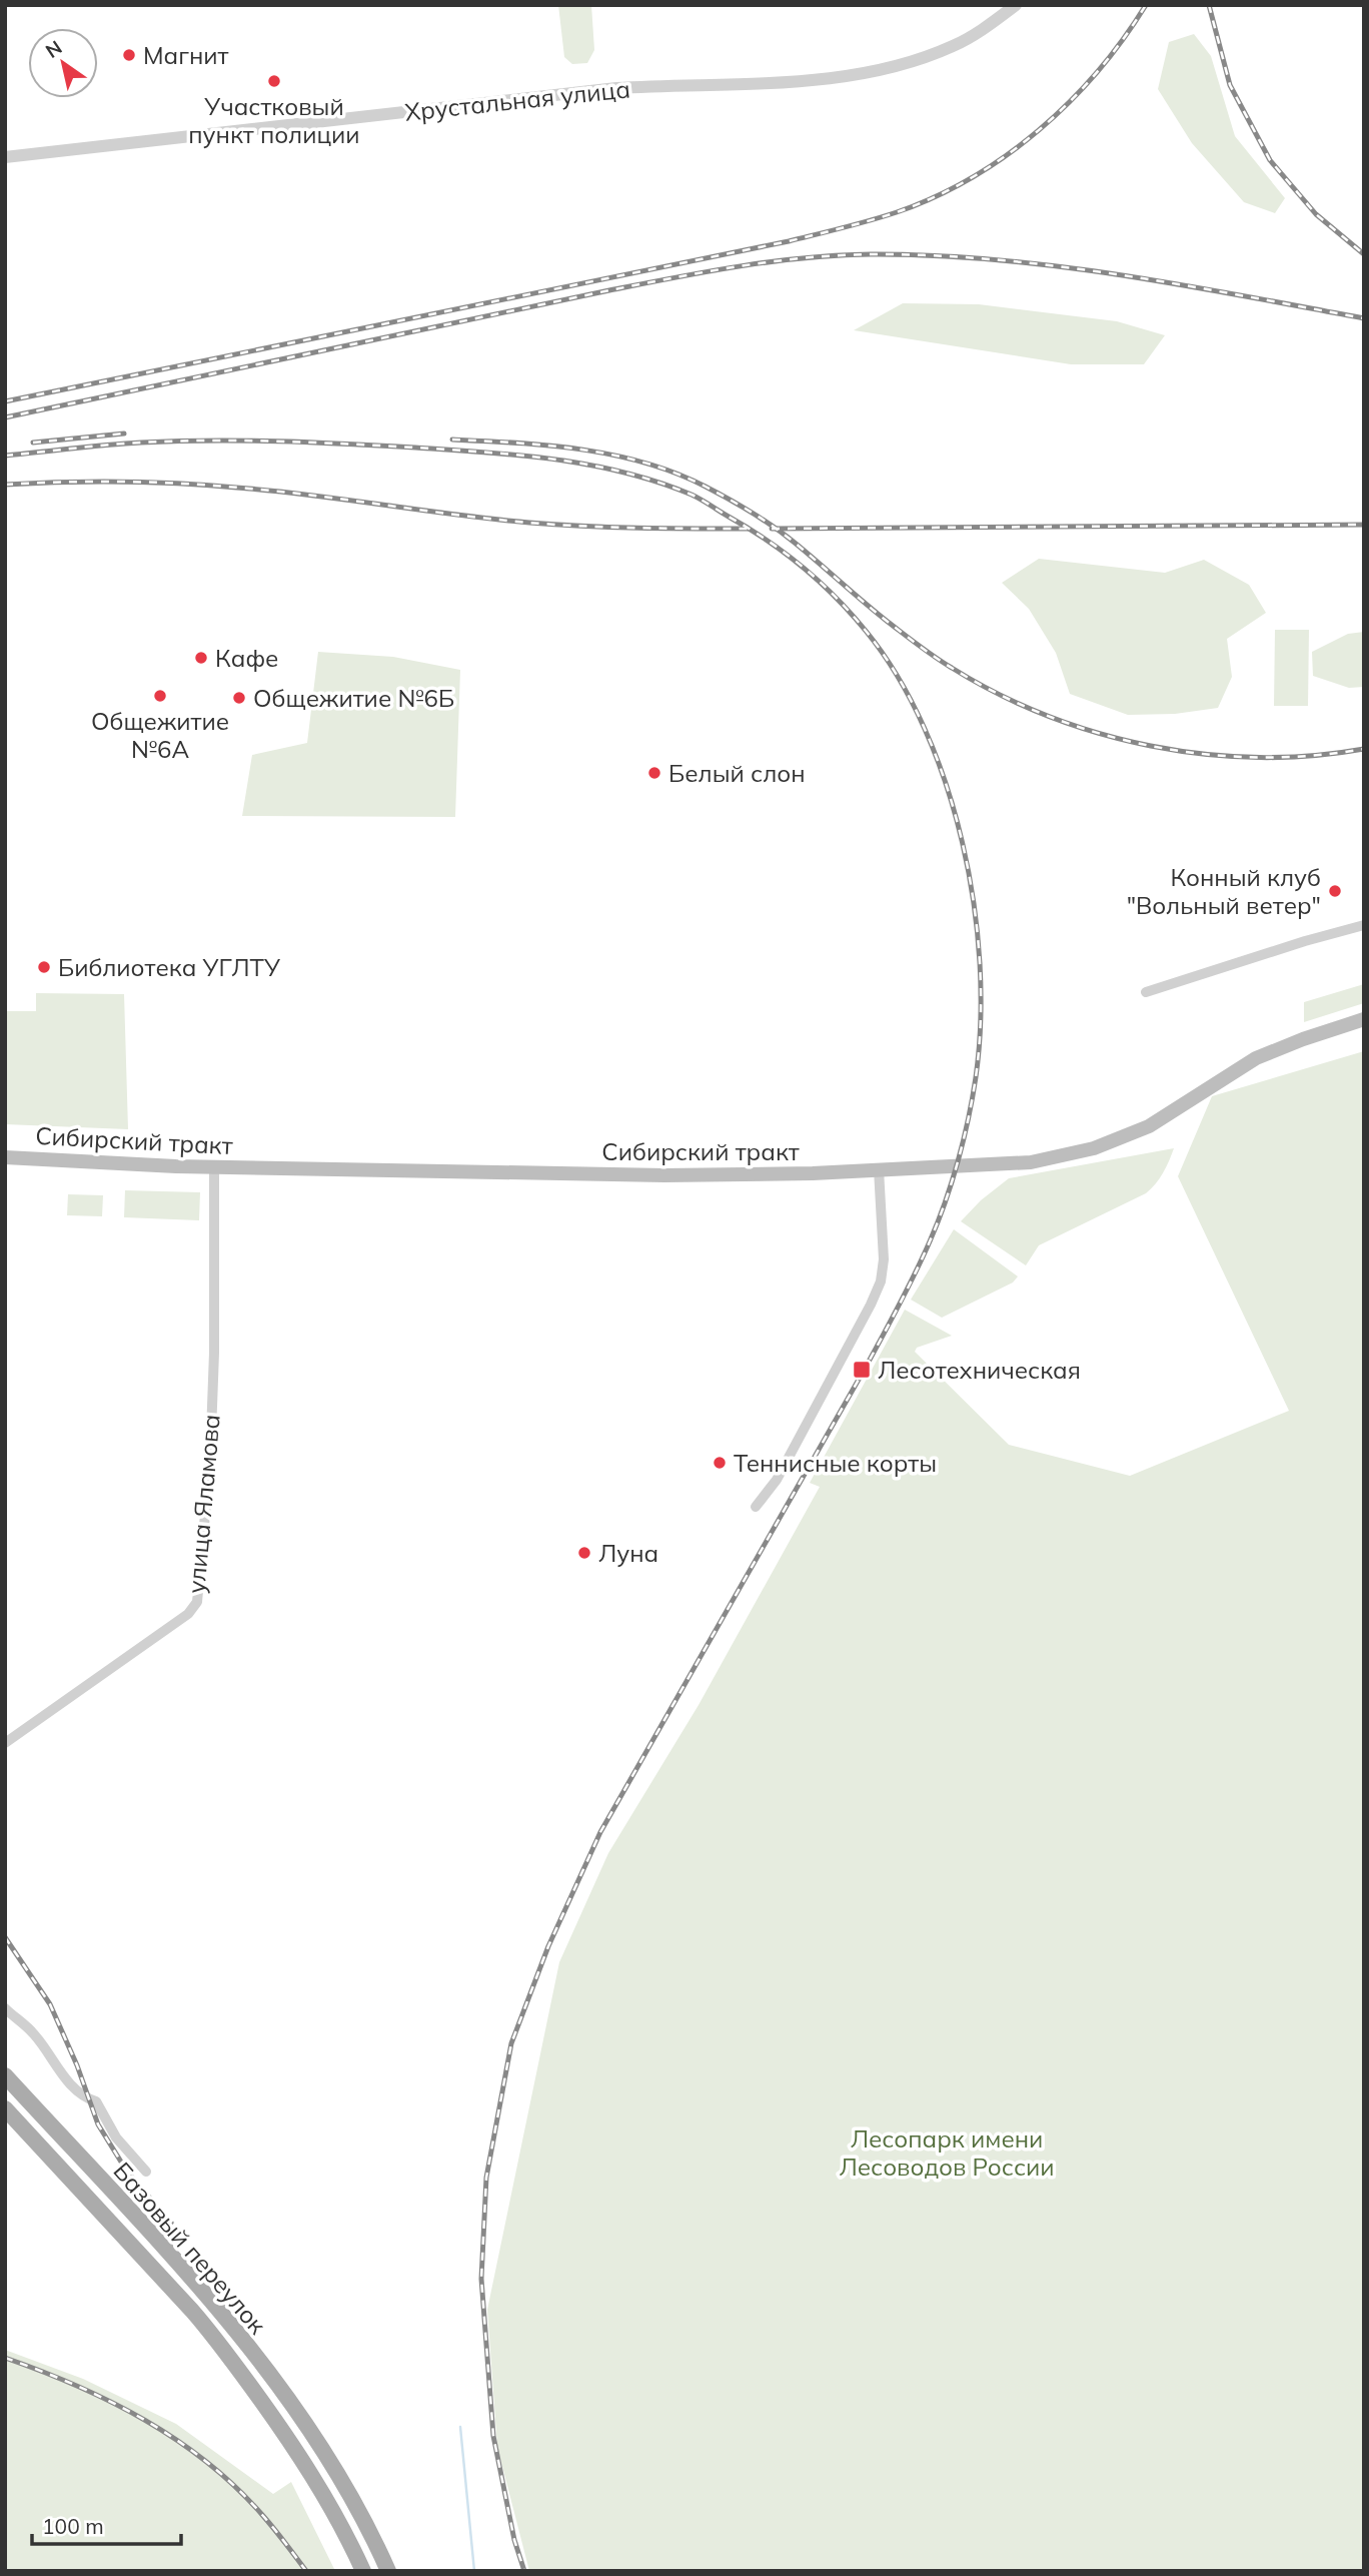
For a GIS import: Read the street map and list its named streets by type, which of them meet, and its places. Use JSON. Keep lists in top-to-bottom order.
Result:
{
  "streets": {
    "main road": ["Сибирский тракт", "Базовый переулок"],
    "street": ["Хрустальная улица", "улица Яламова"]
  },
  "crossings": [
    ["Сибирский тракт", "улица Яламова"]
  ],
  "parks": ["Лесопарк имени Лесоводов России"],
  "places": {
    "other": [
      "Магнит",
      "Участковый пункт полиции",
      "Кафе",
      "Общежитие №6А",
      "Общежитие №6Б",
      "Белый слон",
      "Конный клуб \"Вольный ветер\"",
      "Библиотека УГЛТУ",
      "Теннисные корты",
      "Луна"
    ],
    "transit": ["Лесотехническая"]
  },
  "scale_bar": "100 m",
  "north": "top left"
}
